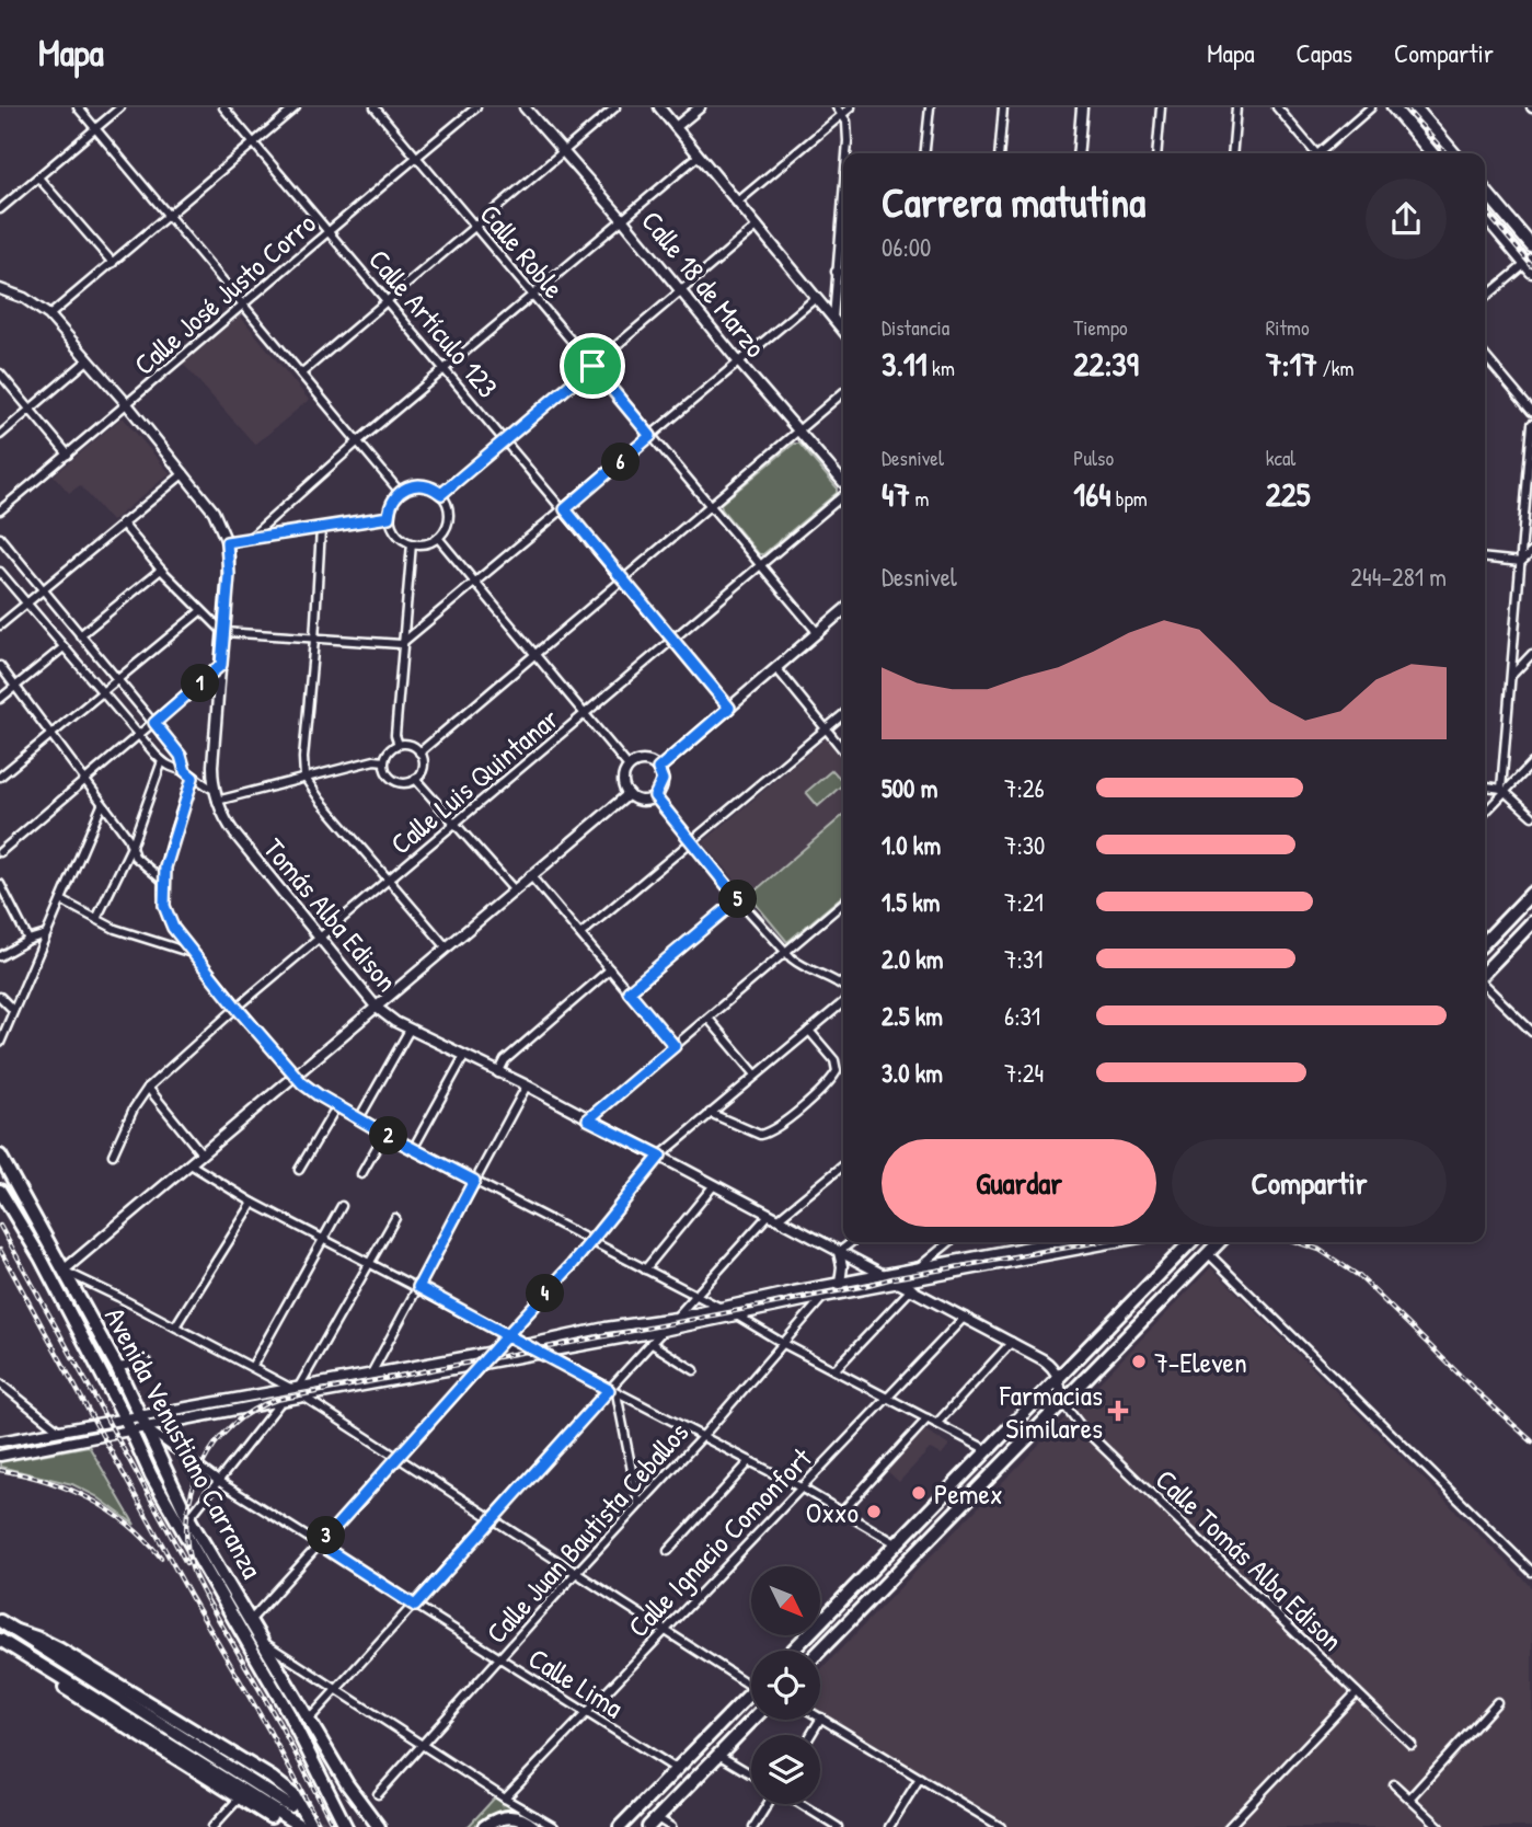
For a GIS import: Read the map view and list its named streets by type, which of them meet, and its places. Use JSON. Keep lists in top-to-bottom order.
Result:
{
  "streets": {
    "main road": ["Avenida Venustiano Carranza"],
    "street": [
      "Calle Roble",
      "Calle 18 de Marzo",
      "Calle José Justo Corro",
      "Calle Artículo 123",
      "Calle Luis Quintanar",
      "Tomás Alba Edison",
      "Calle Juan Bautista Ceballos",
      "Calle Ignacio Comonfort",
      "Calle Tomás Alba Edison",
      "Calle Lima"
    ]
  },
  "crossings": [
    ["Calle Roble", "Calle José Justo Corro"],
    ["Calle Roble", "Calle Luis Quintanar"],
    ["Calle José Justo Corro", "Calle Artículo 123"],
    ["Calle José Justo Corro", "Tomás Alba Edison"],
    ["Calle Artículo 123", "Calle Luis Quintanar"],
    ["Calle Luis Quintanar", "Tomás Alba Edison"],
    ["Tomás Alba Edison", "Calle Ignacio Comonfort"],
    ["Avenida Venustiano Carranza", "Calle Lima"],
    ["Calle Juan Bautista Ceballos", "Calle Lima"],
    ["Calle Ignacio Comonfort", "Calle Lima"]
  ],
  "places": {
    "other": ["7-Eleven", "Pemex", "Oxxo"],
    "health": ["Farmacias Similares"]
  },
  "north": "bottom right",
  "page": {
    "header": "Mapa",
    "nav": ["Mapa", "Capas", "Compartir"],
    "heading": ["Carrera matutina", "06:00"],
    "stats": [
      ["Distancia", "3.11 km"],
      ["Tiempo", "22:39"],
      ["Ritmo", "7:17 /km"],
      ["Desnivel", "47 m"],
      ["Pulso", "164 bpm"],
      ["kcal", "225"]
    ],
    "pins": [
      "6",
      "1",
      "5",
      "2",
      "4",
      "3"
    ],
    "chart": ["Desnivel", "244–281 m"],
    "list": [
      {
        "name": "500 m",
        "note": "7:26"
      },
      {
        "name": "1.0 km",
        "note": "7:30"
      },
      {
        "name": "1.5 km",
        "note": "7:21"
      },
      {
        "name": "2.0 km",
        "note": "7:31"
      },
      {
        "name": "2.5 km",
        "note": "6:31"
      },
      {
        "name": "3.0 km",
        "note": "7:24"
      }
    ],
    "buttons": ["Guardar", "Compartir"]
  }
}
